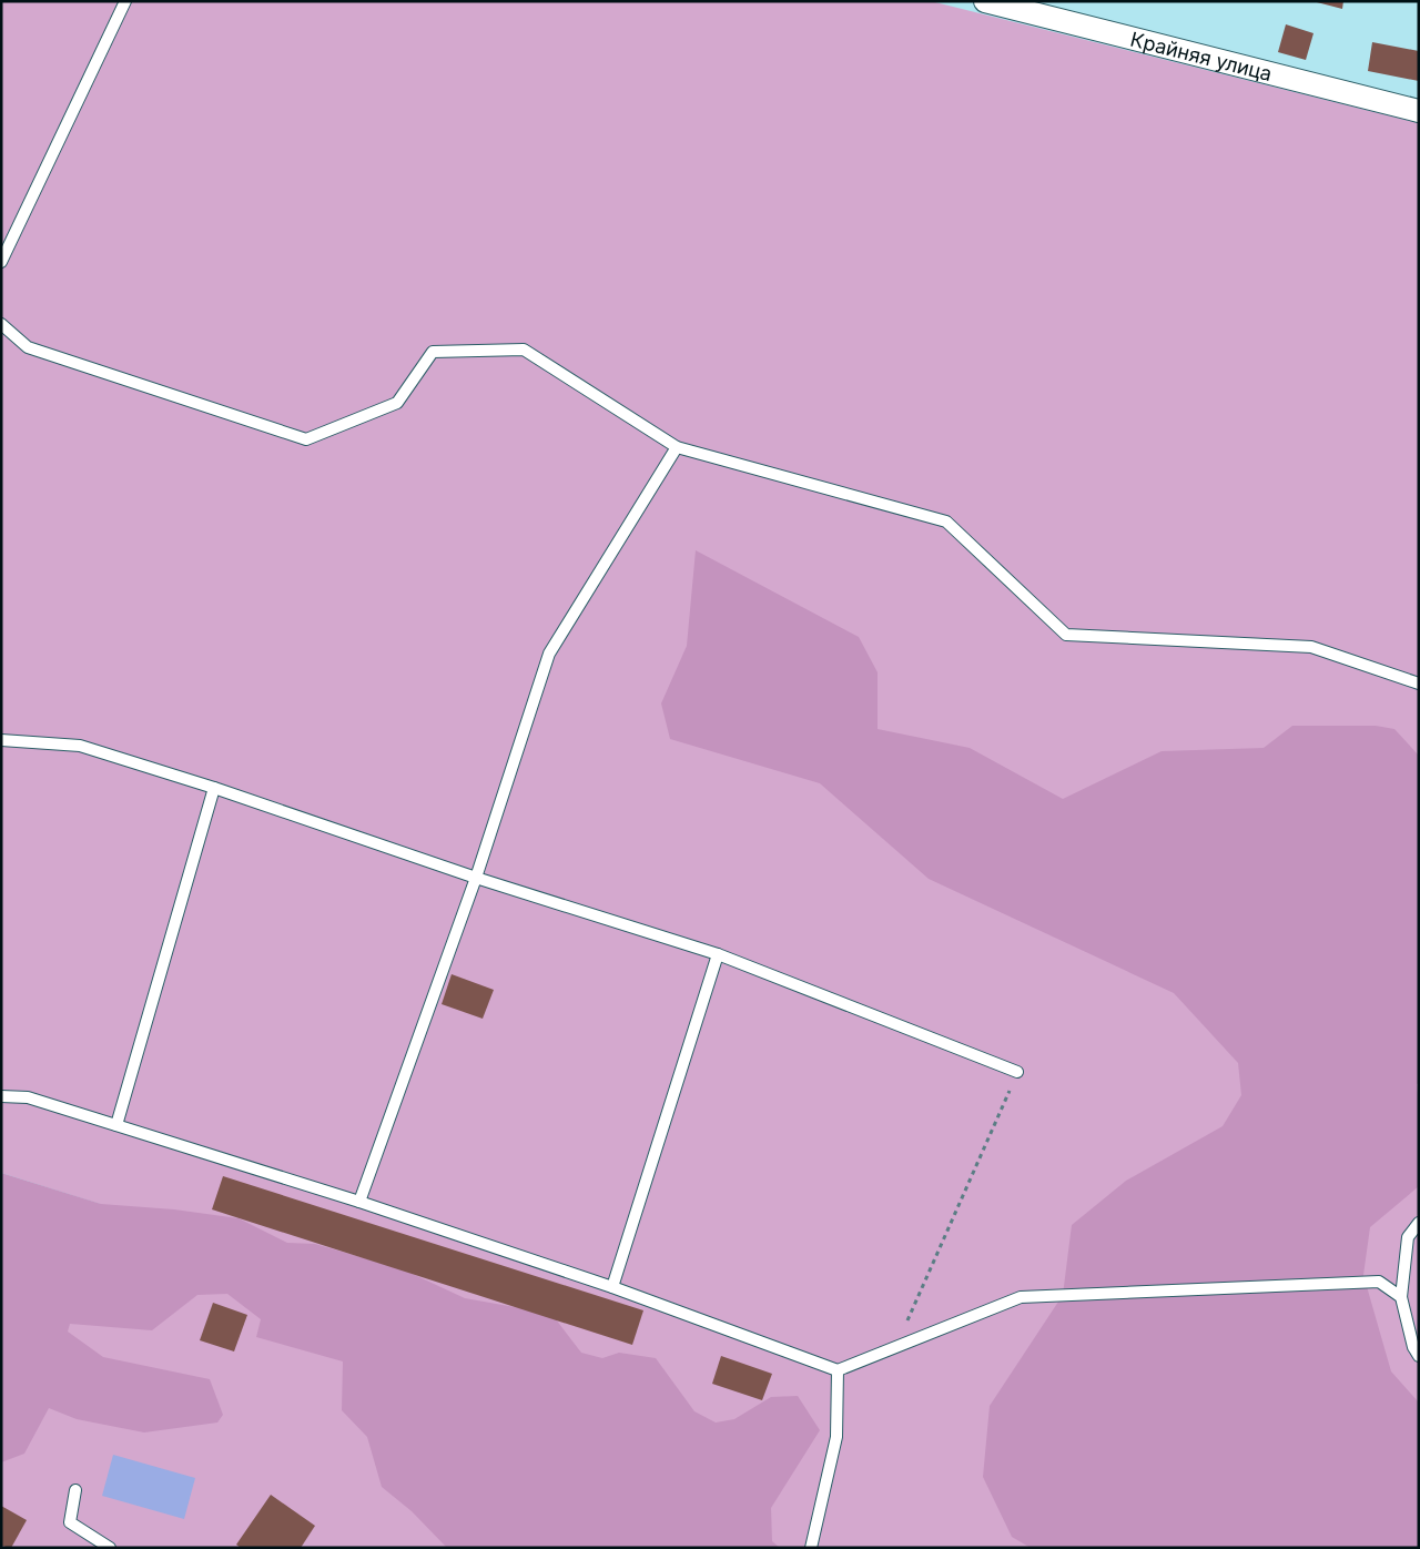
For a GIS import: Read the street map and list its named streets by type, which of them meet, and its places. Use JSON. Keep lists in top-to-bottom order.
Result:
{
  "streets": {
    "street": ["Крайняя улица"]
  }
}
